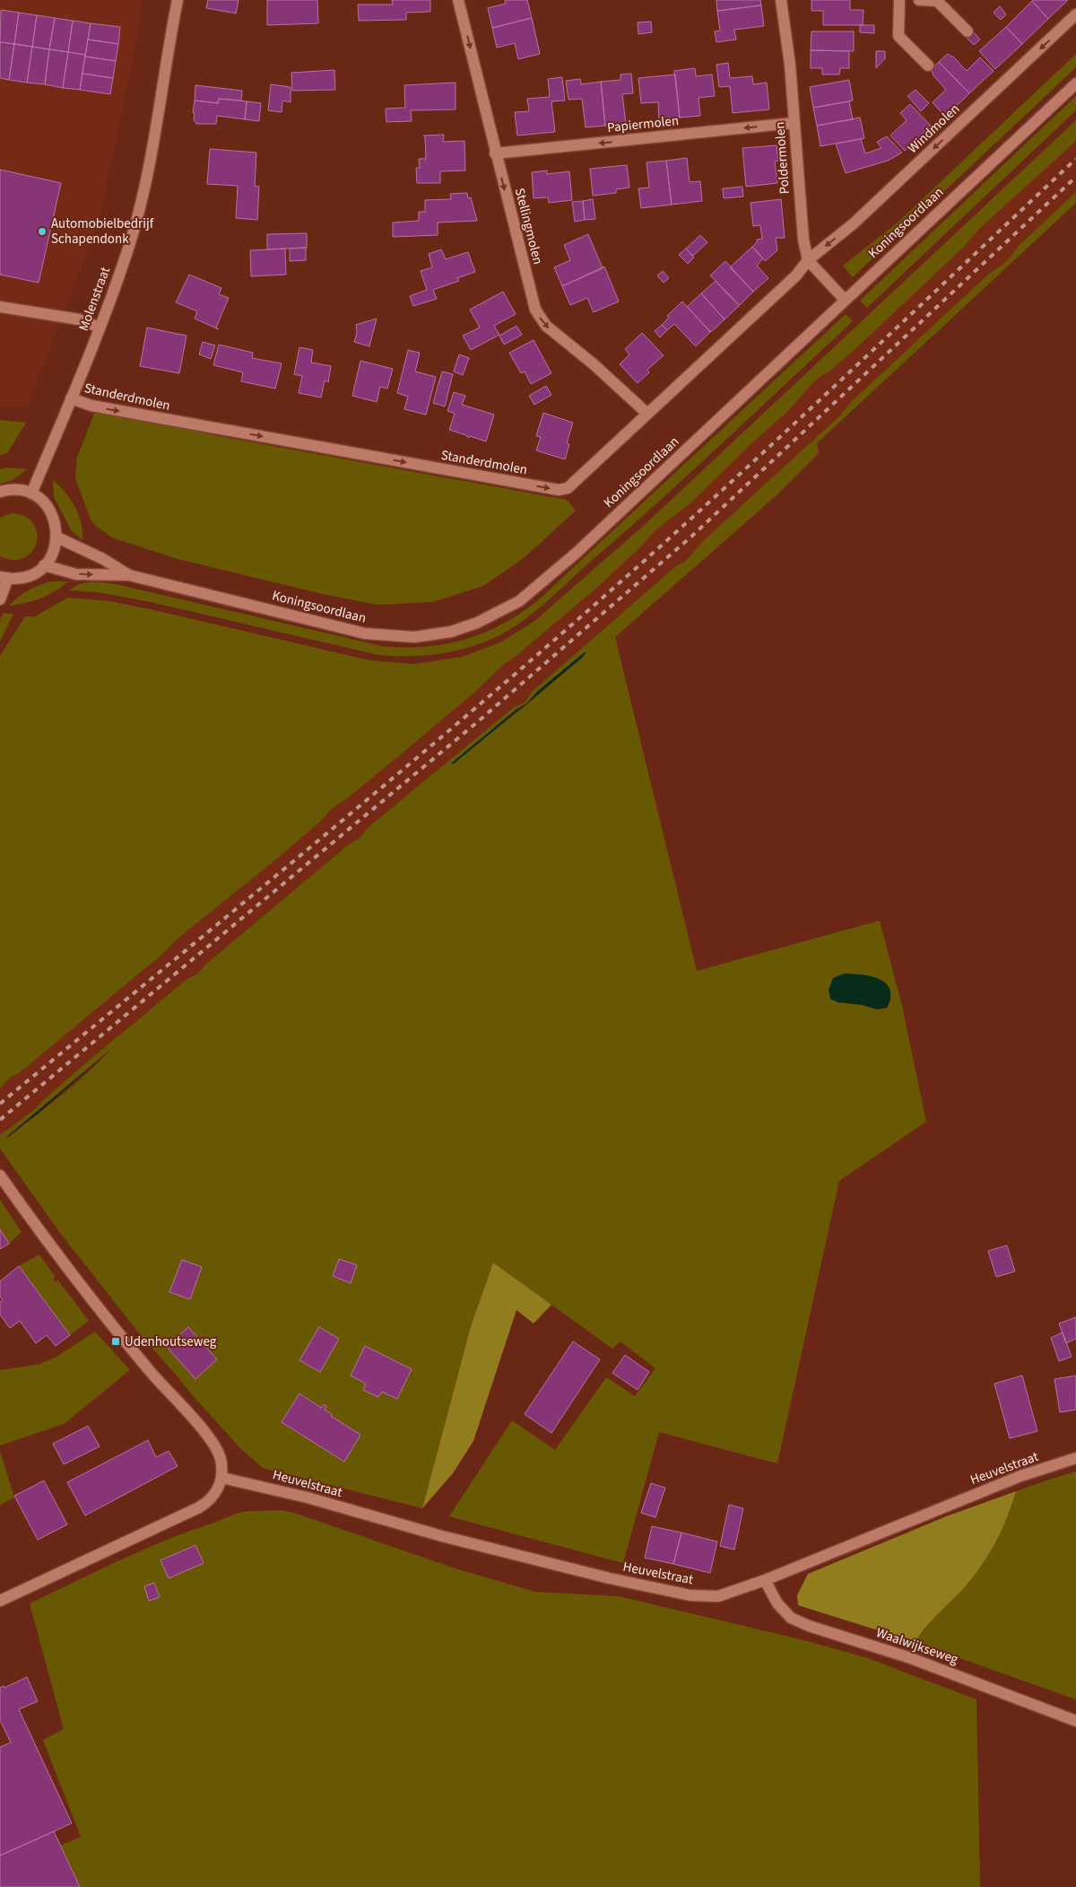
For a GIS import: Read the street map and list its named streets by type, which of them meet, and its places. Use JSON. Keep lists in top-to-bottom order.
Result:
{
  "streets": {
    "street": [
      "Papiermolen",
      "Windmolen",
      "Poldermolen",
      "Koningsoordlaan",
      "Stellingmolen",
      "Molenstraat",
      "Standerdmolen",
      "Heuvelstraat",
      "Waalwijkseweg"
    ]
  },
  "crossings": [
    ["Papiermolen", "Poldermolen"],
    ["Papiermolen", "Stellingmolen"],
    ["Windmolen", "Poldermolen"],
    ["Windmolen", "Standerdmolen"],
    ["Poldermolen", "Standerdmolen"],
    ["Stellingmolen", "Standerdmolen"],
    ["Molenstraat", "Standerdmolen"],
    ["Heuvelstraat", "Waalwijkseweg"]
  ],
  "one_way": [
    "Papiermolen",
    "Windmolen",
    "Stellingmolen",
    "Standerdmolen"
  ],
  "places": {
    "other": ["Automobielbedrijf Schapendonk"],
    "transit": ["Udenhoutseweg"]
  }
}
